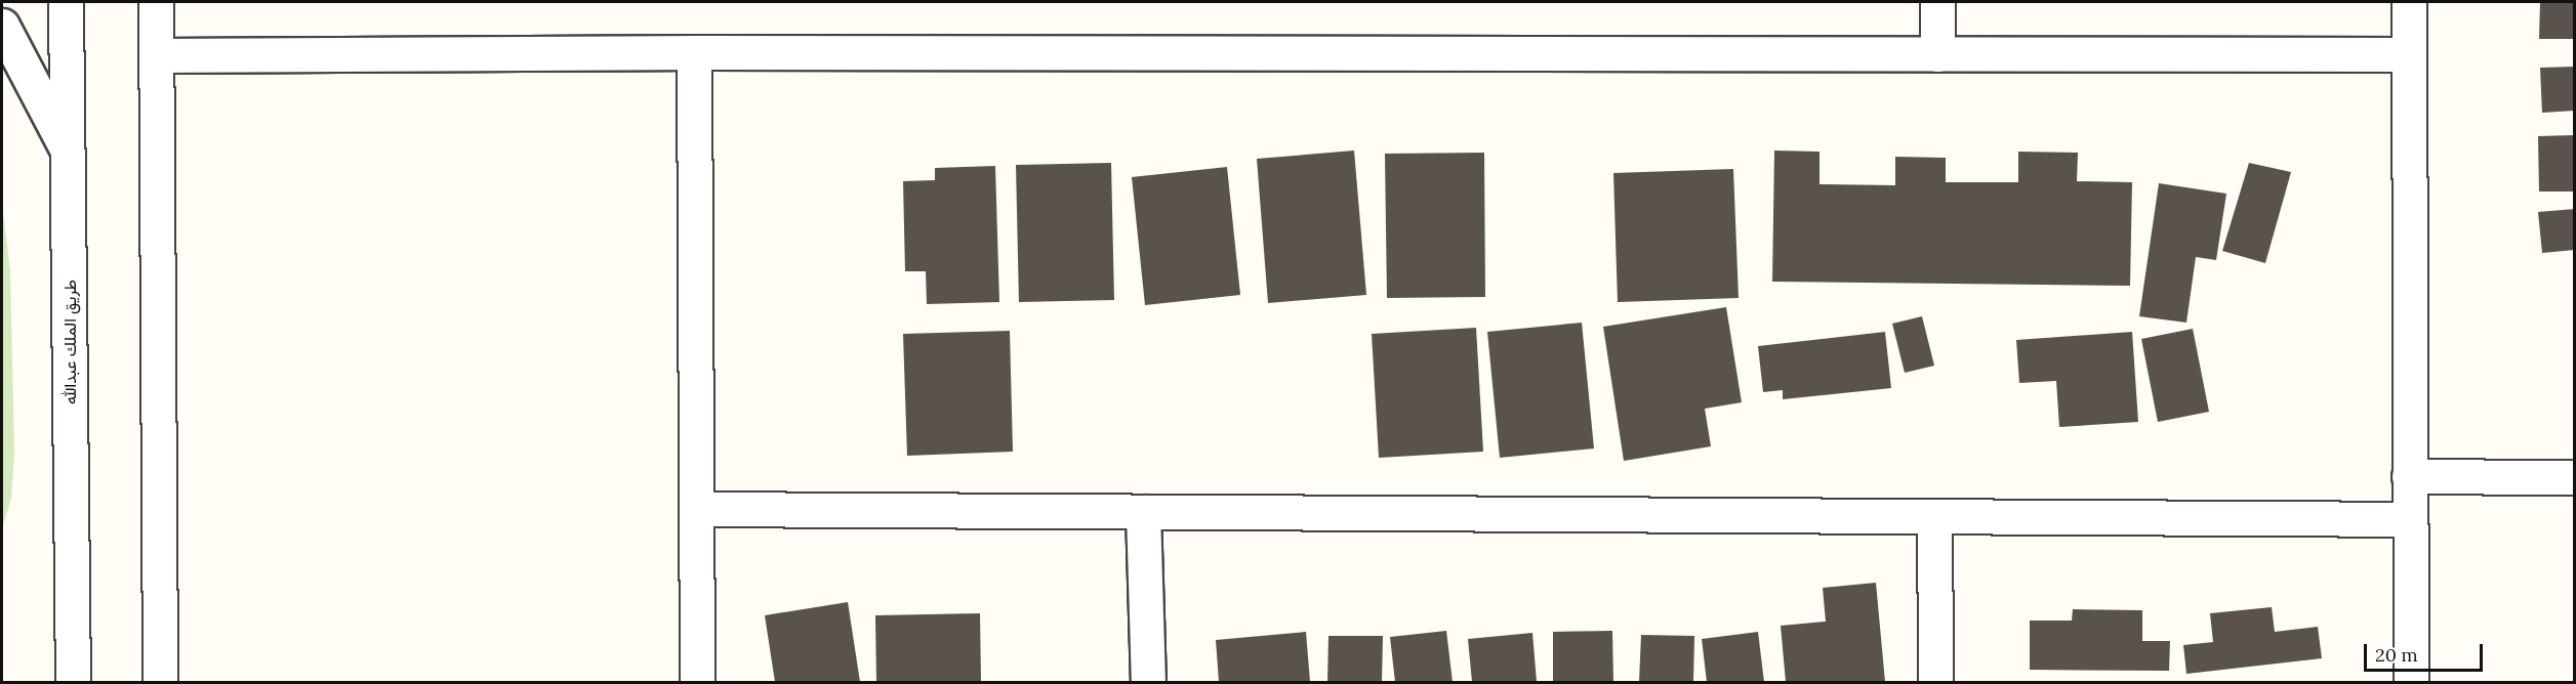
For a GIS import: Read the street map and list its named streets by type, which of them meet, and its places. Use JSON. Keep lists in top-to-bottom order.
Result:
{
  "streets": {
    "street": ["طريق الملك عبدالله"]
  },
  "scale_bar": "20 m"
}
